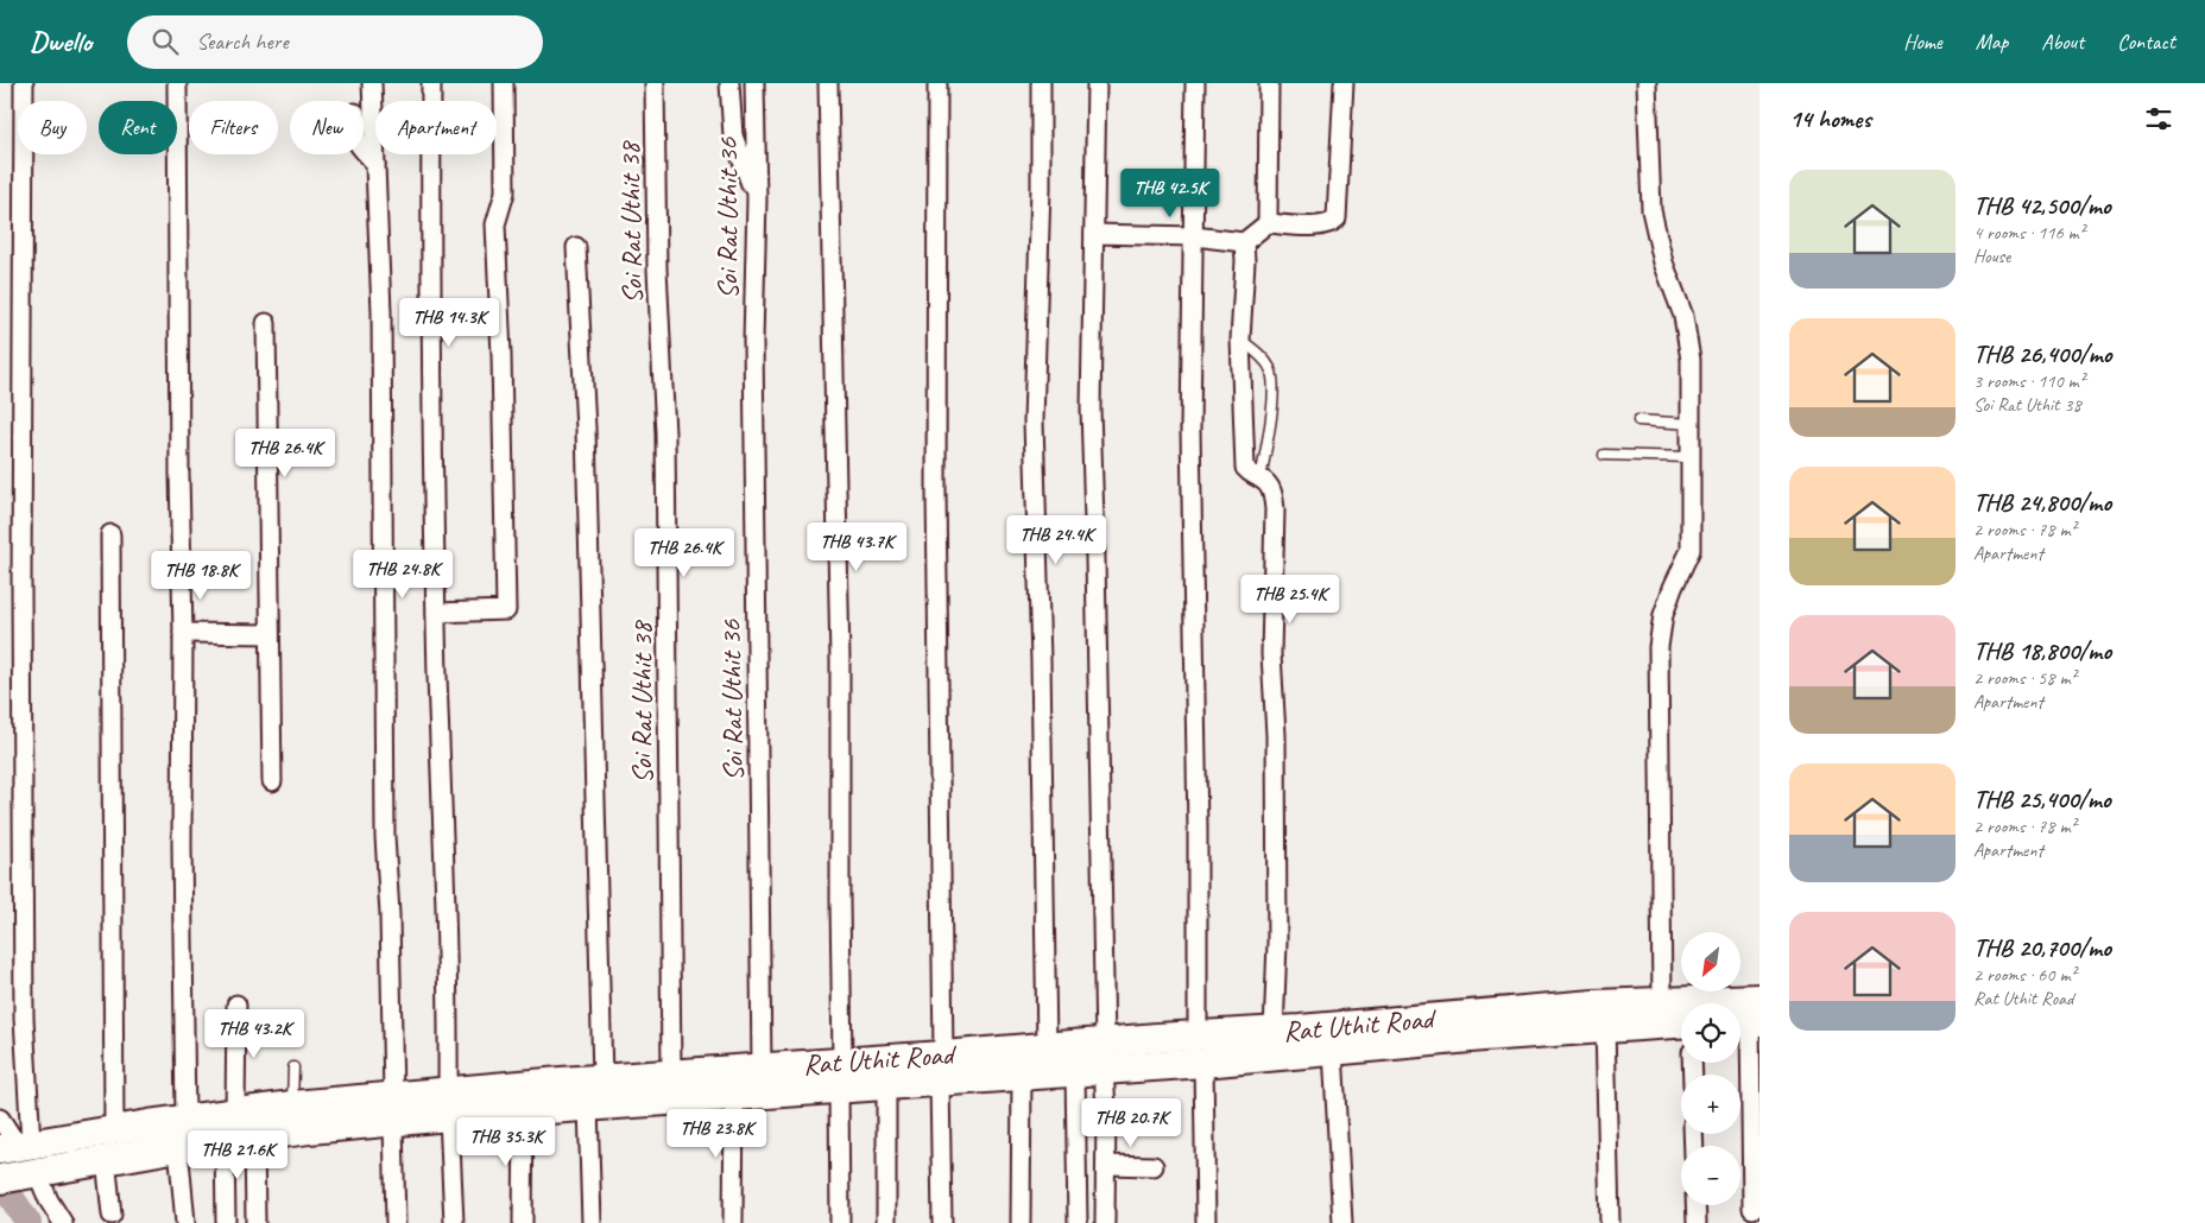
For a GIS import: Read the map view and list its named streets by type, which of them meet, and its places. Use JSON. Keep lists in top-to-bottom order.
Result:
{
  "streets": {
    "main road": ["Rat Uthit Road"],
    "street": ["Soi Rat Uthit 36", "Soi Rat Uthit 38"]
  },
  "crossings": [
    ["Soi Rat Uthit 36", "Rat Uthit Road"],
    ["Soi Rat Uthit 38", "Rat Uthit Road"]
  ],
  "north": "bottom left",
  "page": {
    "header": "Dwello",
    "search": "Search here",
    "nav": [
      "Home",
      "Map",
      "About",
      "Contact"
    ],
    "heading": "14 homes",
    "chip": [
      "Buy",
      "Rent",
      "Filters",
      "New",
      "Apartment"
    ],
    "list": [
      {
        "name": "THB 42,500/mo",
        "note": "4 rooms · 116 m² · House"
      },
      {
        "name": "THB 26,400/mo",
        "note": "3 rooms · 110 m² · Soi Rat Uthit 38"
      },
      {
        "name": "THB 24,800/mo",
        "note": "2 rooms · 78 m² · Apartment"
      },
      {
        "name": "THB 18,800/mo",
        "note": "2 rooms · 58 m² · Apartment"
      },
      {
        "name": "THB 25,400/mo",
        "note": "2 rooms · 78 m² · Apartment"
      },
      {
        "name": "THB 20,700/mo",
        "note": "2 rooms · 60 m² · Rat Uthit Road"
      }
    ],
    "price": [
      "THB 42.5K",
      "THB 14.3K",
      "THB 26.4K",
      "THB 24.4K",
      "THB 43.7K",
      "THB 26.4K",
      "THB 24.8K",
      "THB 18.8K",
      "THB 25.4K",
      "THB 43.2K",
      "THB 20.7K",
      "THB 23.8K",
      "THB 35.3K",
      "THB 21.6K"
    ],
    "map_buttons": ["+", "−"]
  }
}
